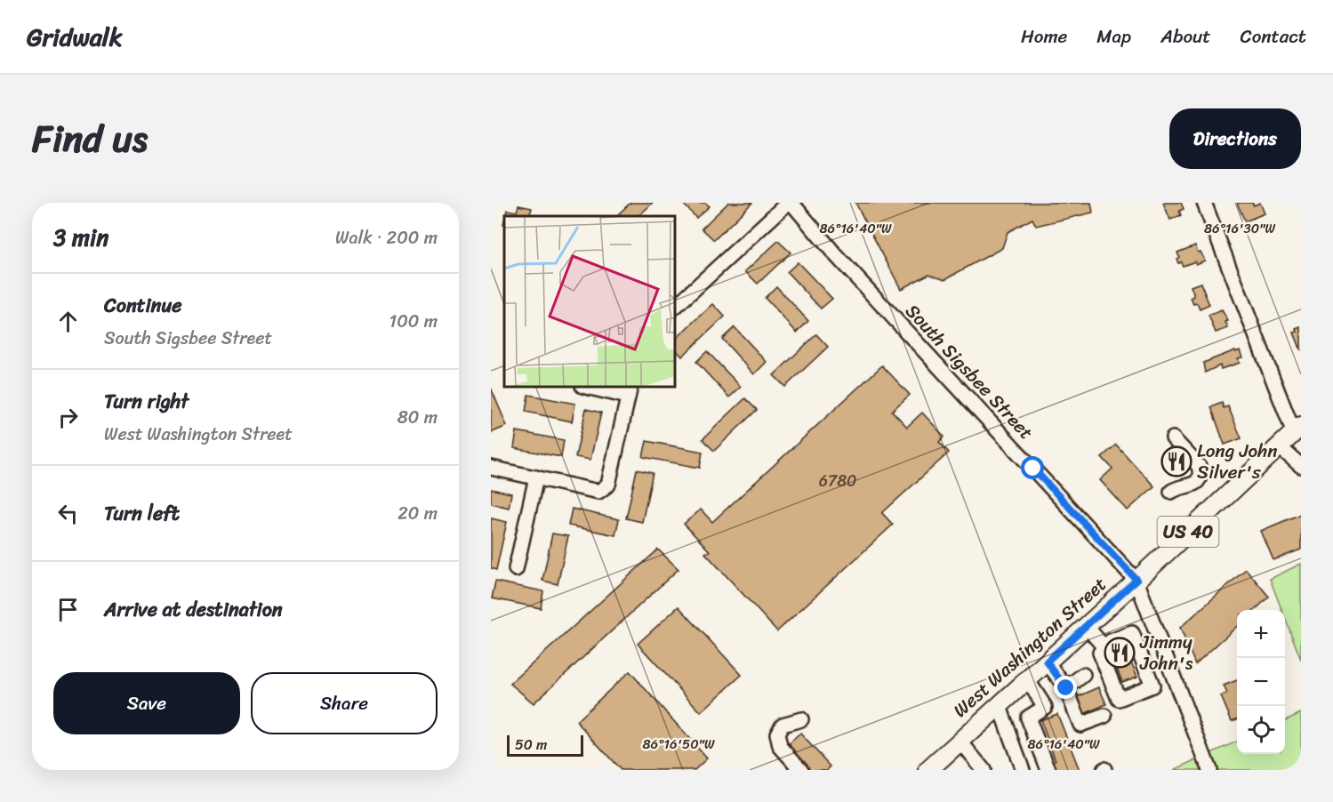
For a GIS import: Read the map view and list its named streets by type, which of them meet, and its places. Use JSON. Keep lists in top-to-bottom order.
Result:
{
  "streets": {
    "main road": ["US 40", "West Washington Street"],
    "street": ["South Sigsbee Street"]
  },
  "crossings": [
    ["South Sigsbee Street", "West Washington Street"]
  ],
  "places": {
    "restaurant": ["Long John Silver's", "Jimmy John's"]
  },
  "house_numbers": ["6780"],
  "scale_bar": "50 m",
  "page": {
    "header": "Gridwalk",
    "nav": [
      "Home",
      "Map",
      "About",
      "Contact"
    ],
    "title": "Find us",
    "buttons": [
      "Directions",
      ["Save", "Share"]
    ],
    "heading": ["3 min", "Walk · 200 m"],
    "list": [
      ["Continue", "South Sigsbee Street", "100 m"],
      ["Turn right", "West Washington Street", "80 m"],
      ["Turn left", "20 m"],
      "Arrive at destination"
    ],
    "map_buttons": ["+", "−"],
    "scale": "50 m"
  },
  "coordinates": ["86°16'40\"W", "86°16'30\"W", "86°16'50\"W"]
}
